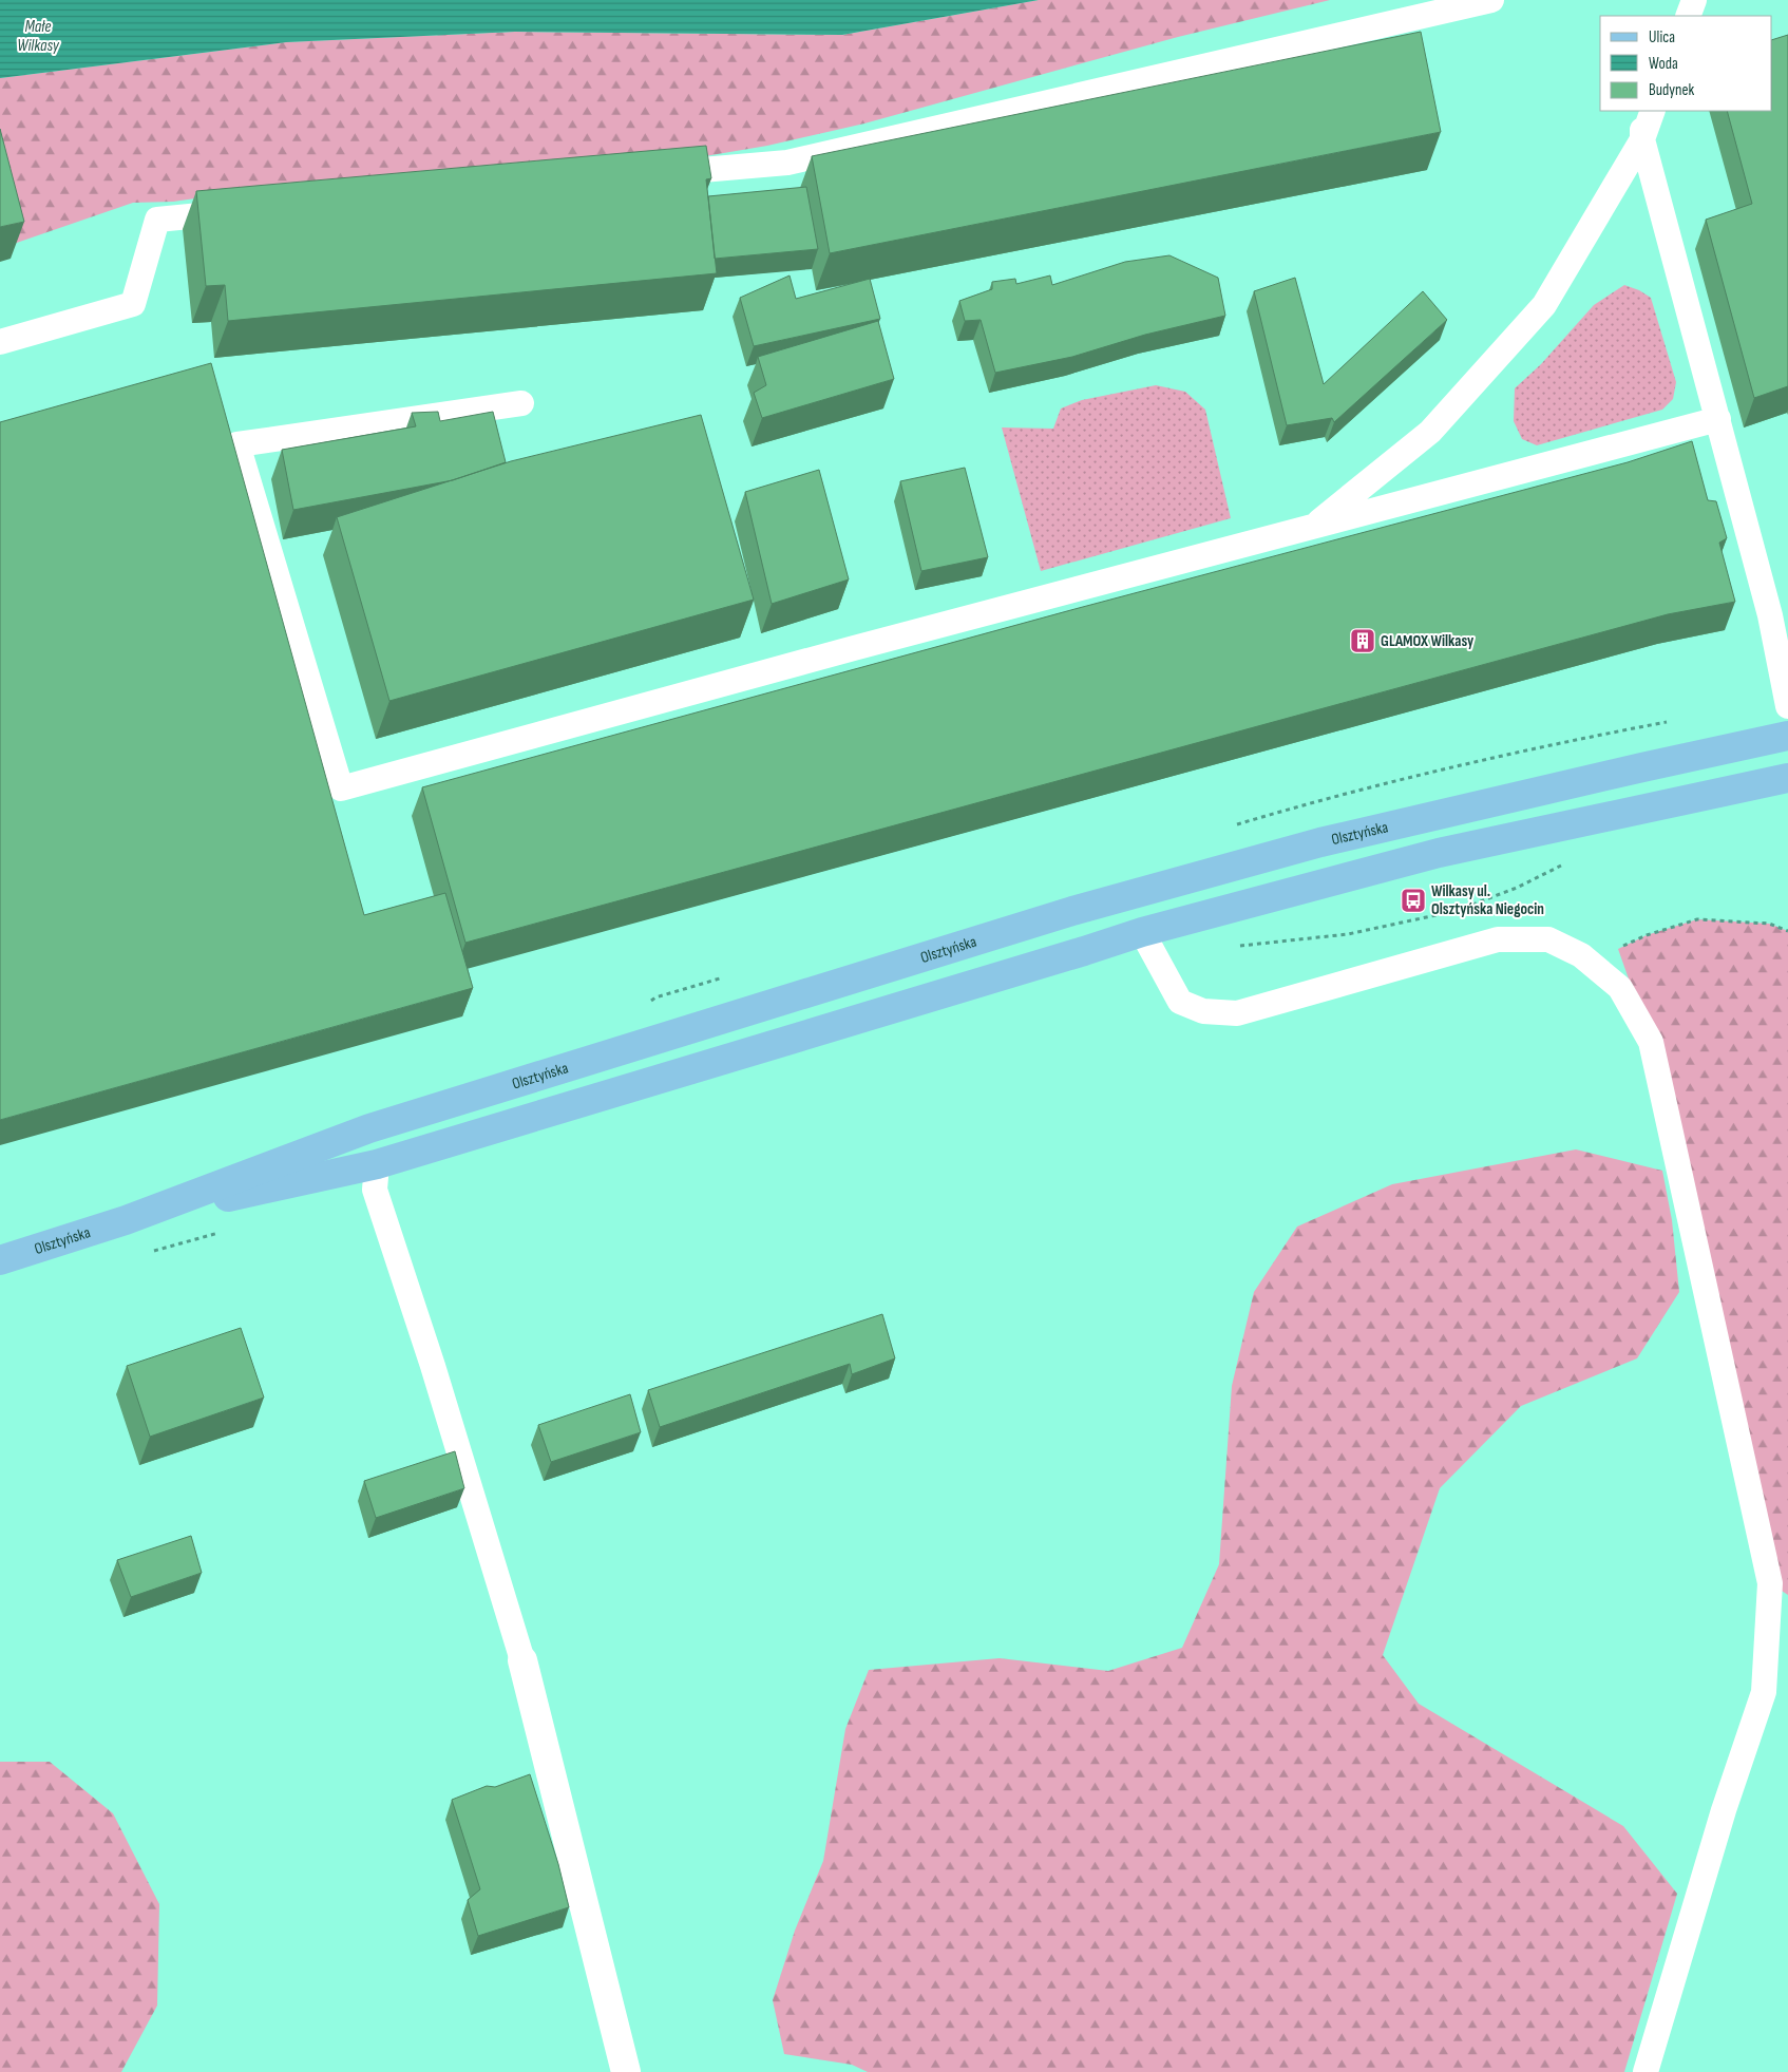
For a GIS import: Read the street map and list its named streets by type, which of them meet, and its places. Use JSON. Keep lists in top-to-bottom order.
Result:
{
  "streets": {
    "main road": ["Olsztyńska"]
  },
  "water": ["Małe Wilkasy"],
  "places": {
    "building": ["GLAMOX Wilkasy"],
    "bus stop": ["Wilkasy ul. Olsztyńska Niegocin"]
  },
  "legend": ["Ulica", "Woda", "Budynek"]
}
